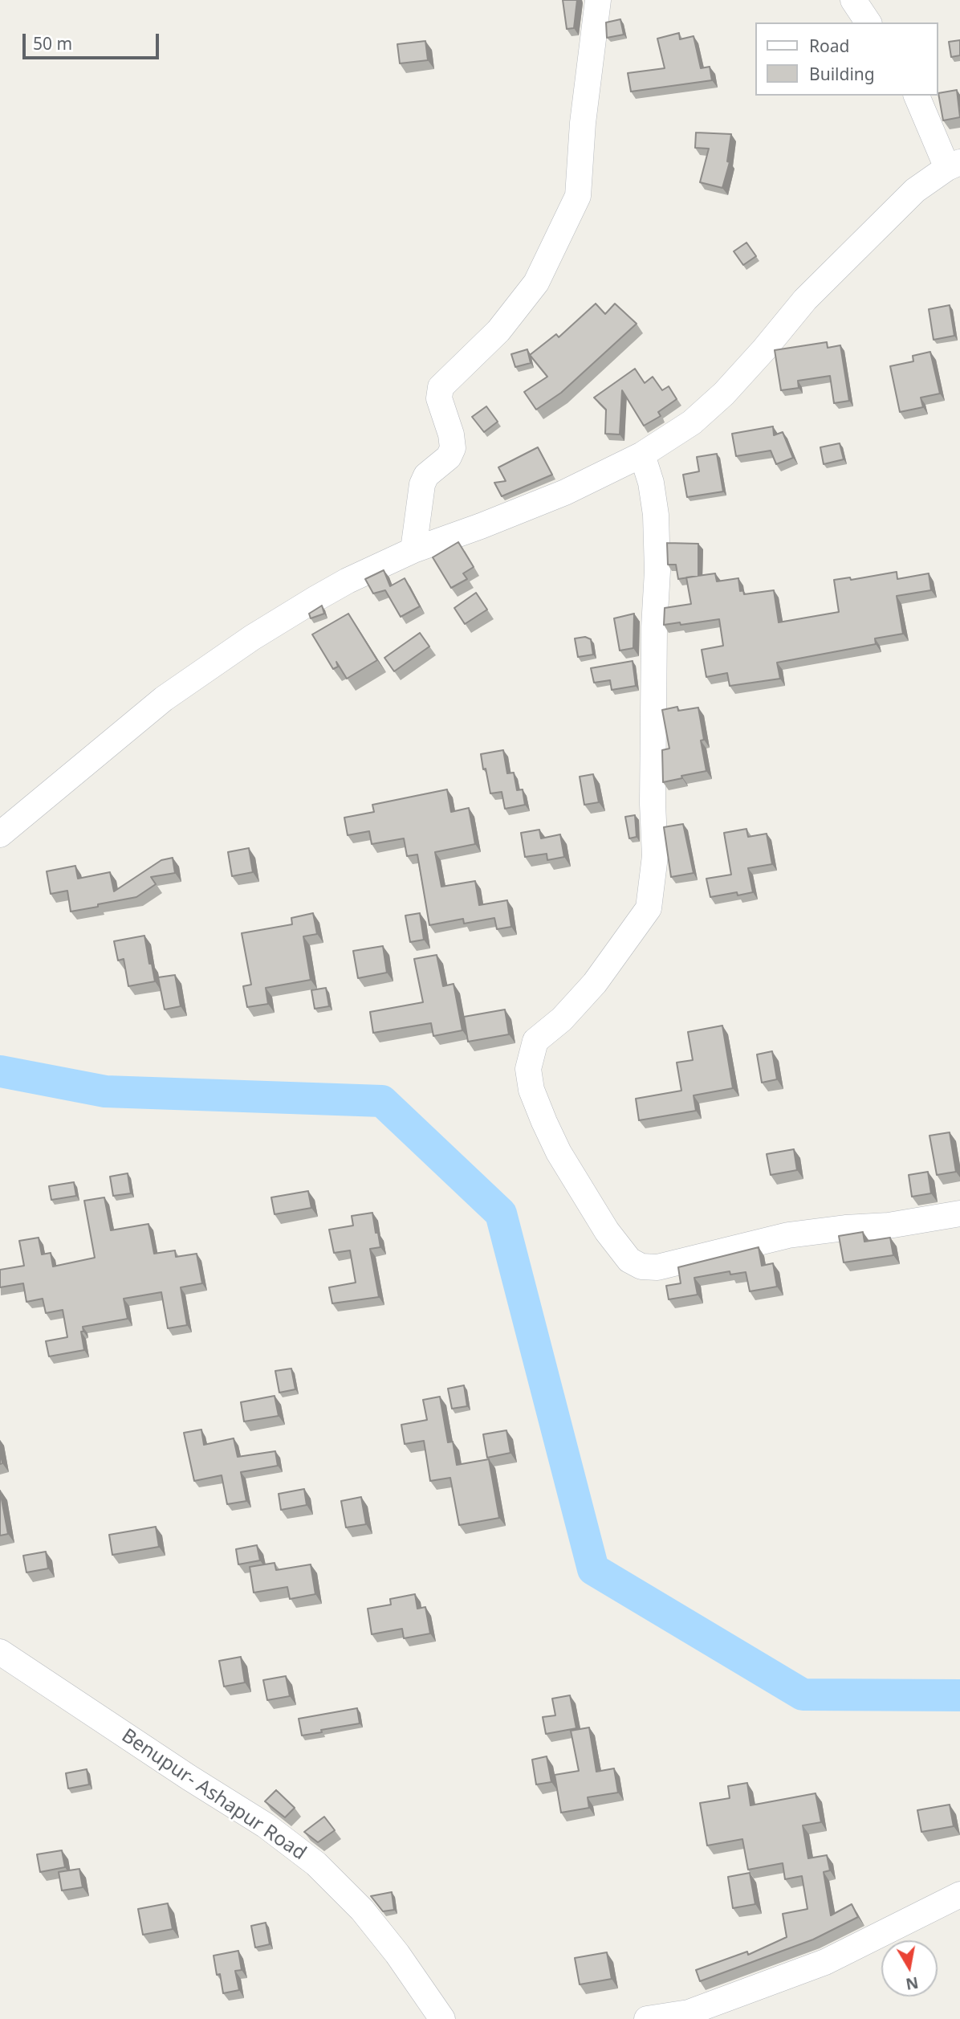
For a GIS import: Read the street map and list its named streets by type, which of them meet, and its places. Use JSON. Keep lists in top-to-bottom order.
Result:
{
  "streets": {
    "street": ["Benupur- Ashapur Road"]
  },
  "legend": ["Road", "Building"],
  "scale_bar": "50 m",
  "north": "bottom"
}
